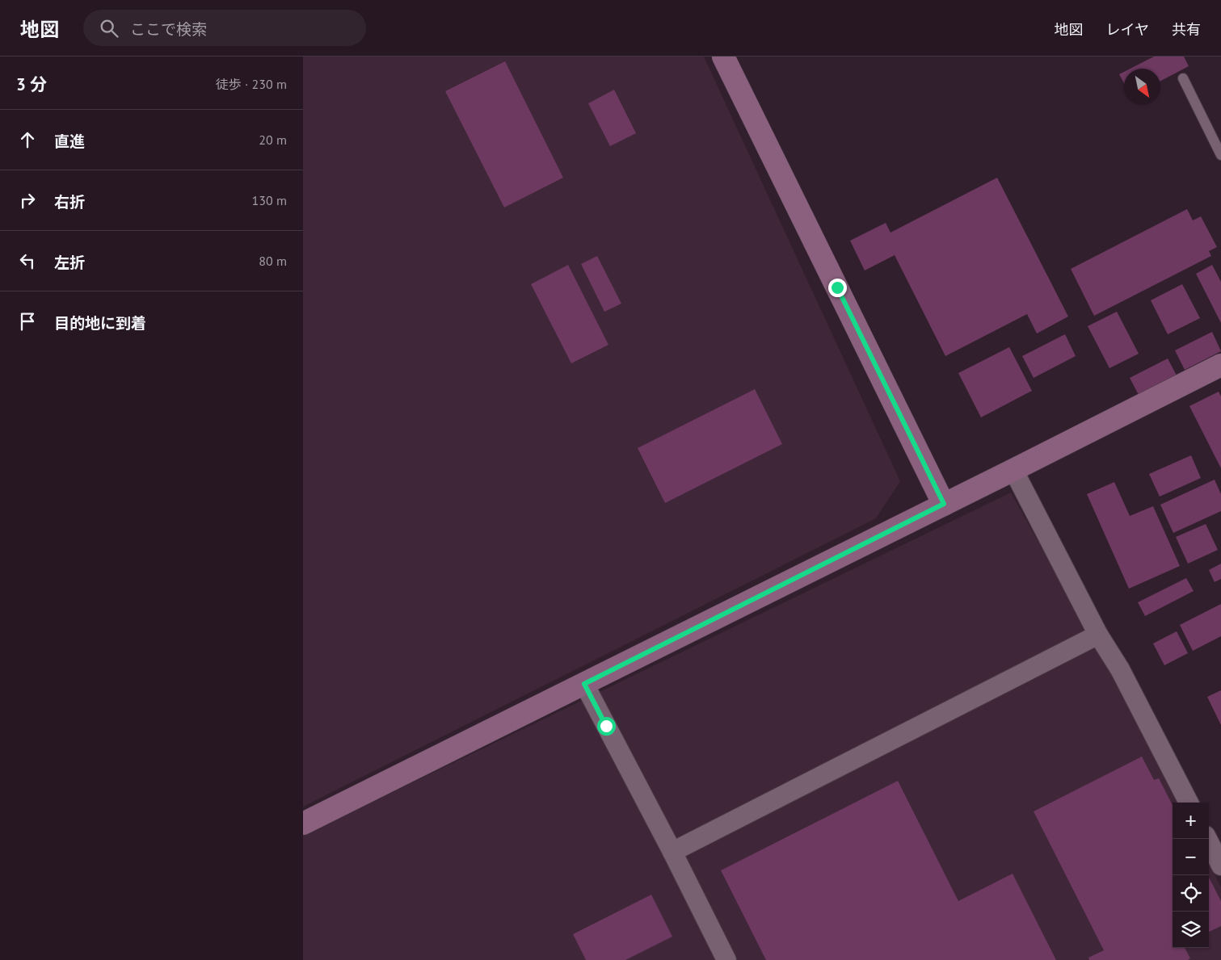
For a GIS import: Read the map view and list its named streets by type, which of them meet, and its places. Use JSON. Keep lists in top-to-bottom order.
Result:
{
  "north": "bottom right",
  "page": {
    "header": "地図",
    "search": "ここで検索",
    "nav": ["地図", "レイヤ", "共有"],
    "heading": ["3 分", "徒歩 · 230 m"],
    "list": [
      ["直進", "20 m"],
      ["右折", "130 m"],
      ["左折", "80 m"],
      "目的地に到着"
    ],
    "map_buttons": ["+", "−"]
  }
}
